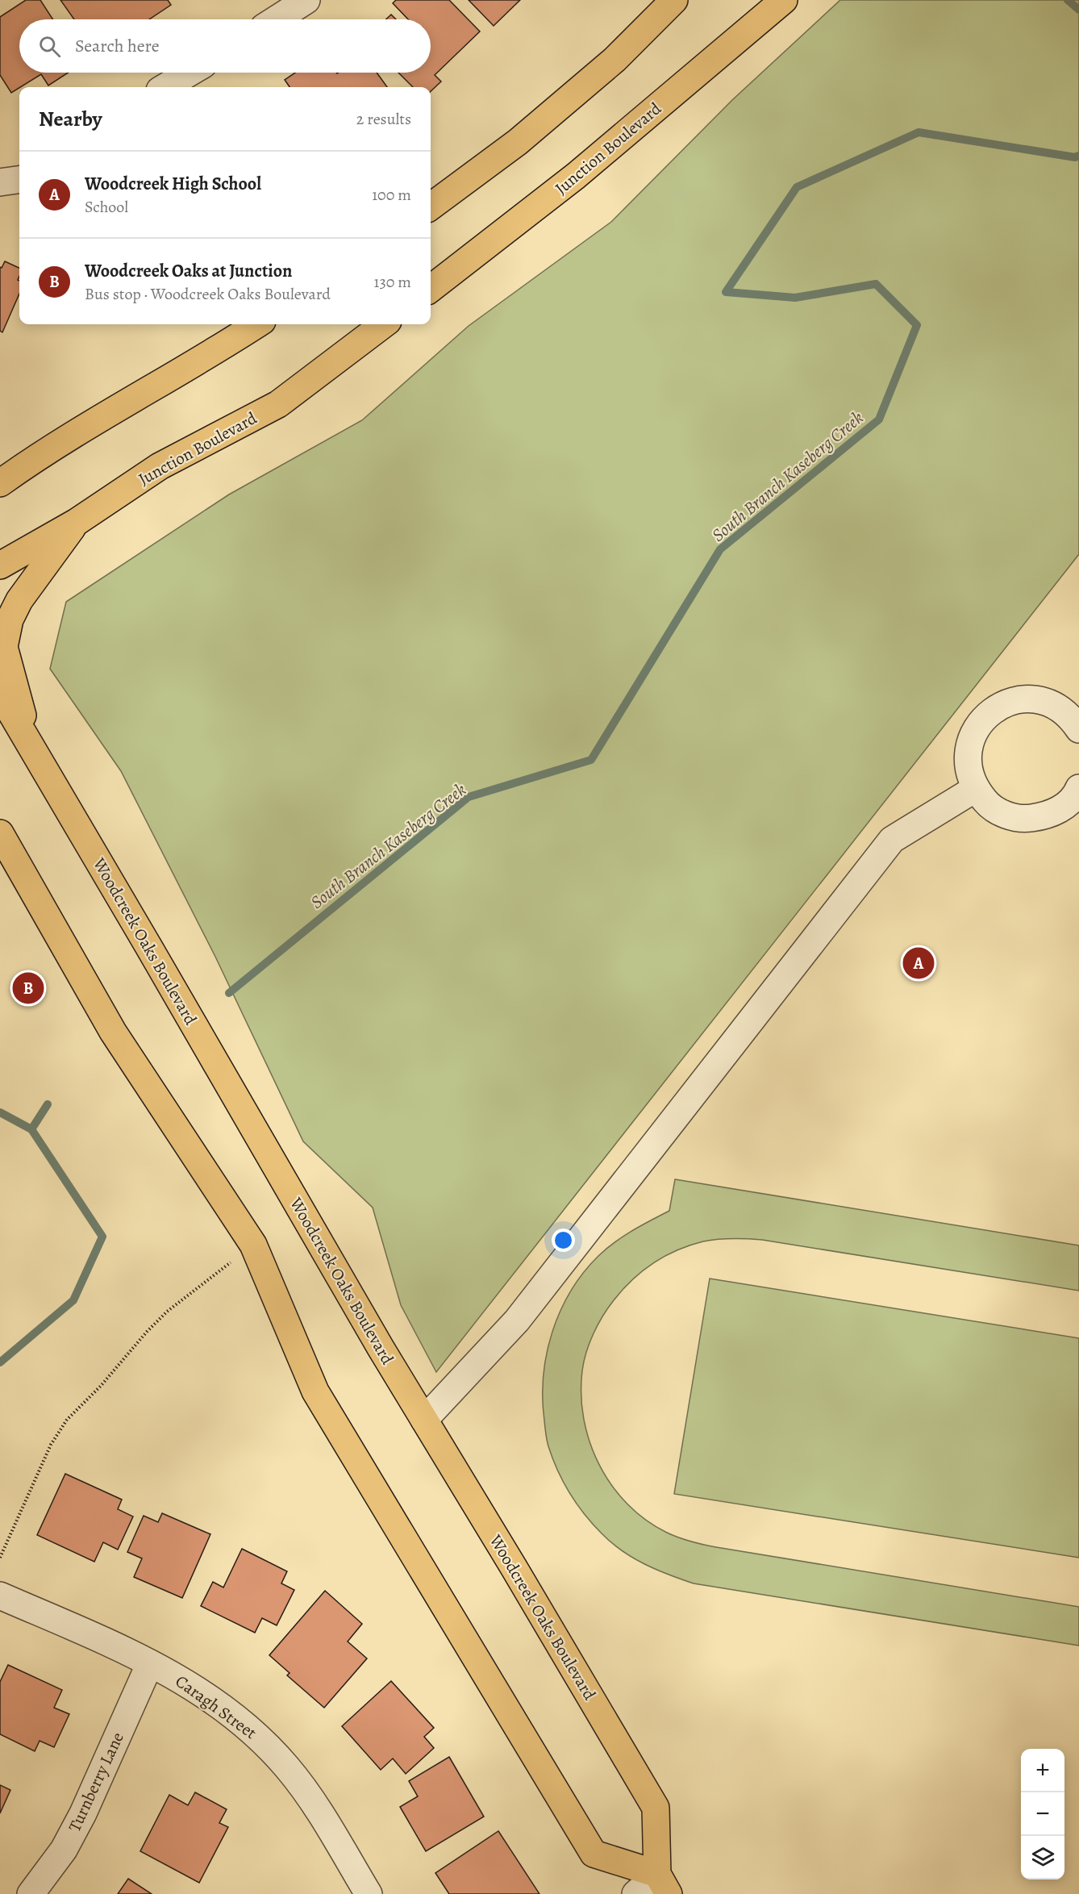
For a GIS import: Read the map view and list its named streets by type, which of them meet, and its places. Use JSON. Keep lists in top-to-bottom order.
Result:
{
  "streets": {
    "main road": ["Junction Boulevard", "Woodcreek Oaks Boulevard"],
    "street": ["Caragh Street", "Turnberry Lane"]
  },
  "crossings": [
    ["Caragh Street", "Turnberry Lane"]
  ],
  "water": ["South Branch Kaseberg Creek"],
  "page": {
    "search": "Search here",
    "heading": ["Nearby", "2 results"],
    "list": [
      {
        "mark": "A",
        "name": "Woodcreek High School",
        "note": "School",
        "value": "100 m"
      },
      {
        "mark": "B",
        "name": "Woodcreek Oaks at Junction",
        "note": "Bus stop · Woodcreek Oaks Boulevard",
        "value": "130 m"
      }
    ],
    "pins": ["A", "B"],
    "map_buttons": ["+", "−"]
  }
}
